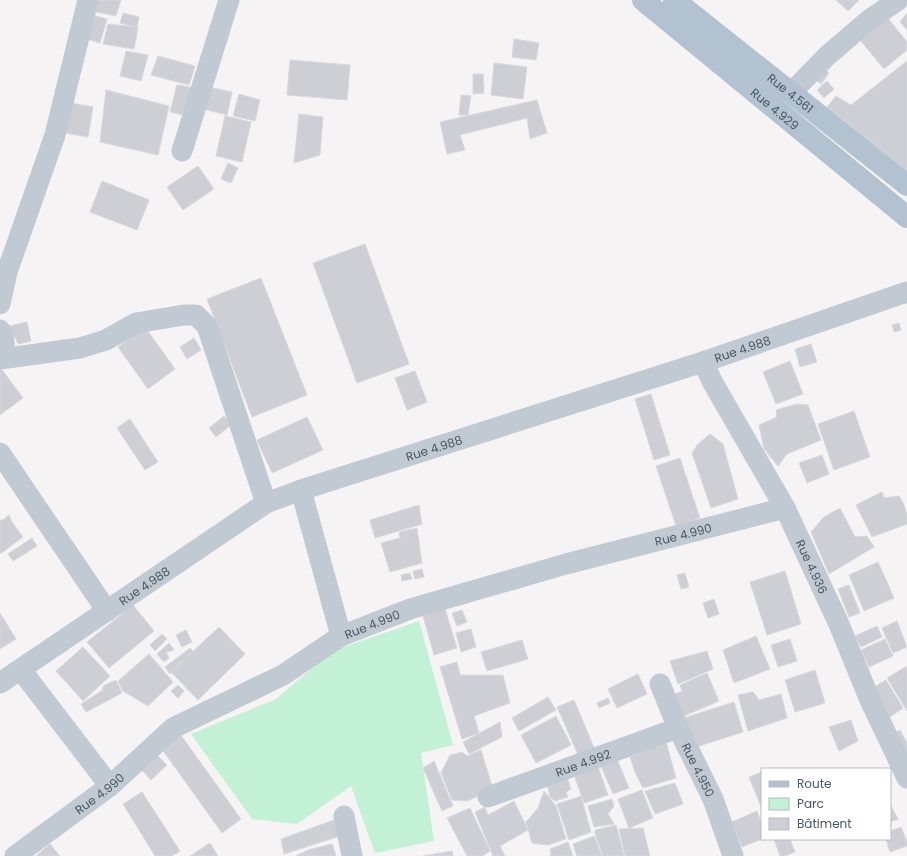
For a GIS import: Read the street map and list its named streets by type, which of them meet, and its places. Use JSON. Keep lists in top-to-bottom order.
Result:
{
  "streets": {
    "main road": ["Rue 4.561", "Rue 4.929"],
    "street": [
      "Rue 4.988",
      "Rue 4.990",
      "Rue 4.936",
      "Rue 4.992",
      "Rue 4.950"
    ]
  },
  "crossings": [
    ["Rue 4.988", "Rue 4.936"],
    ["Rue 4.990", "Rue 4.936"],
    ["Rue 4.992", "Rue 4.950"]
  ],
  "legend": ["Route", "Parc", "Bâtiment"]
}
